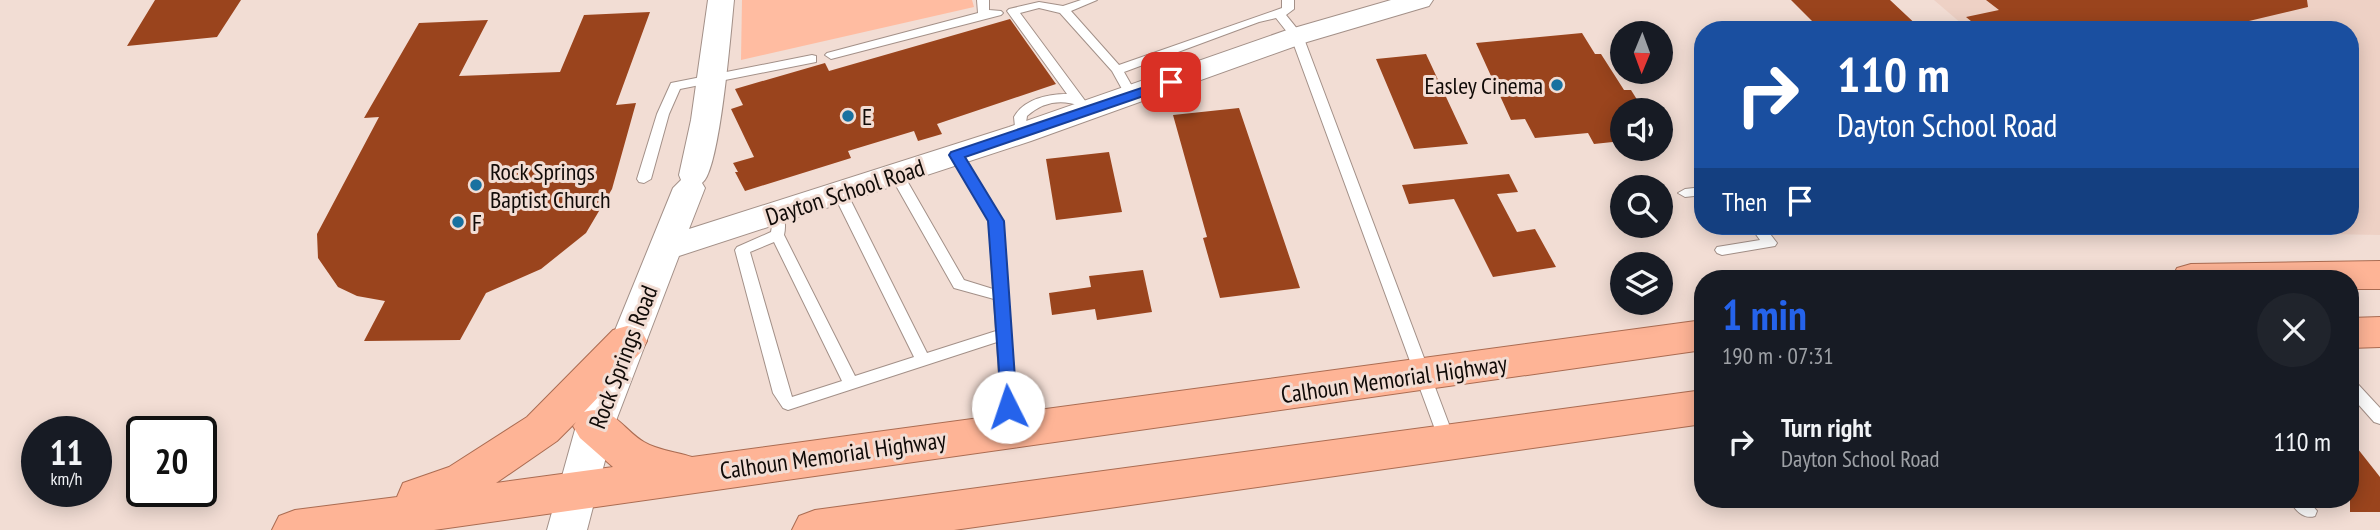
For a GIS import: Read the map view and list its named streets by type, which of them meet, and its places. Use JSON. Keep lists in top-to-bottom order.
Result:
{
  "streets": {
    "highway": ["Calhoun Memorial Highway"],
    "street": ["Dayton School Road", "Rock Springs Road"]
  },
  "crossings": [
    ["Dayton School Road", "Rock Springs Road"],
    ["Rock Springs Road", "Calhoun Memorial Highway"]
  ],
  "places": [
    "Easley Cinema",
    "E",
    "Rock Springs Baptist Church",
    "F"
  ],
  "north": "bottom",
  "page": {
    "turn": ["110 m", "Dayton School Road"],
    "then": "Then",
    "heading": ["1 min", "190 m · 07:31"],
    "list": [
      {
        "name": "Turn right",
        "note": "Dayton School Road",
        "value": "110 m"
      }
    ],
    "speed": "11 km/h",
    "limit": "20"
  }
}
